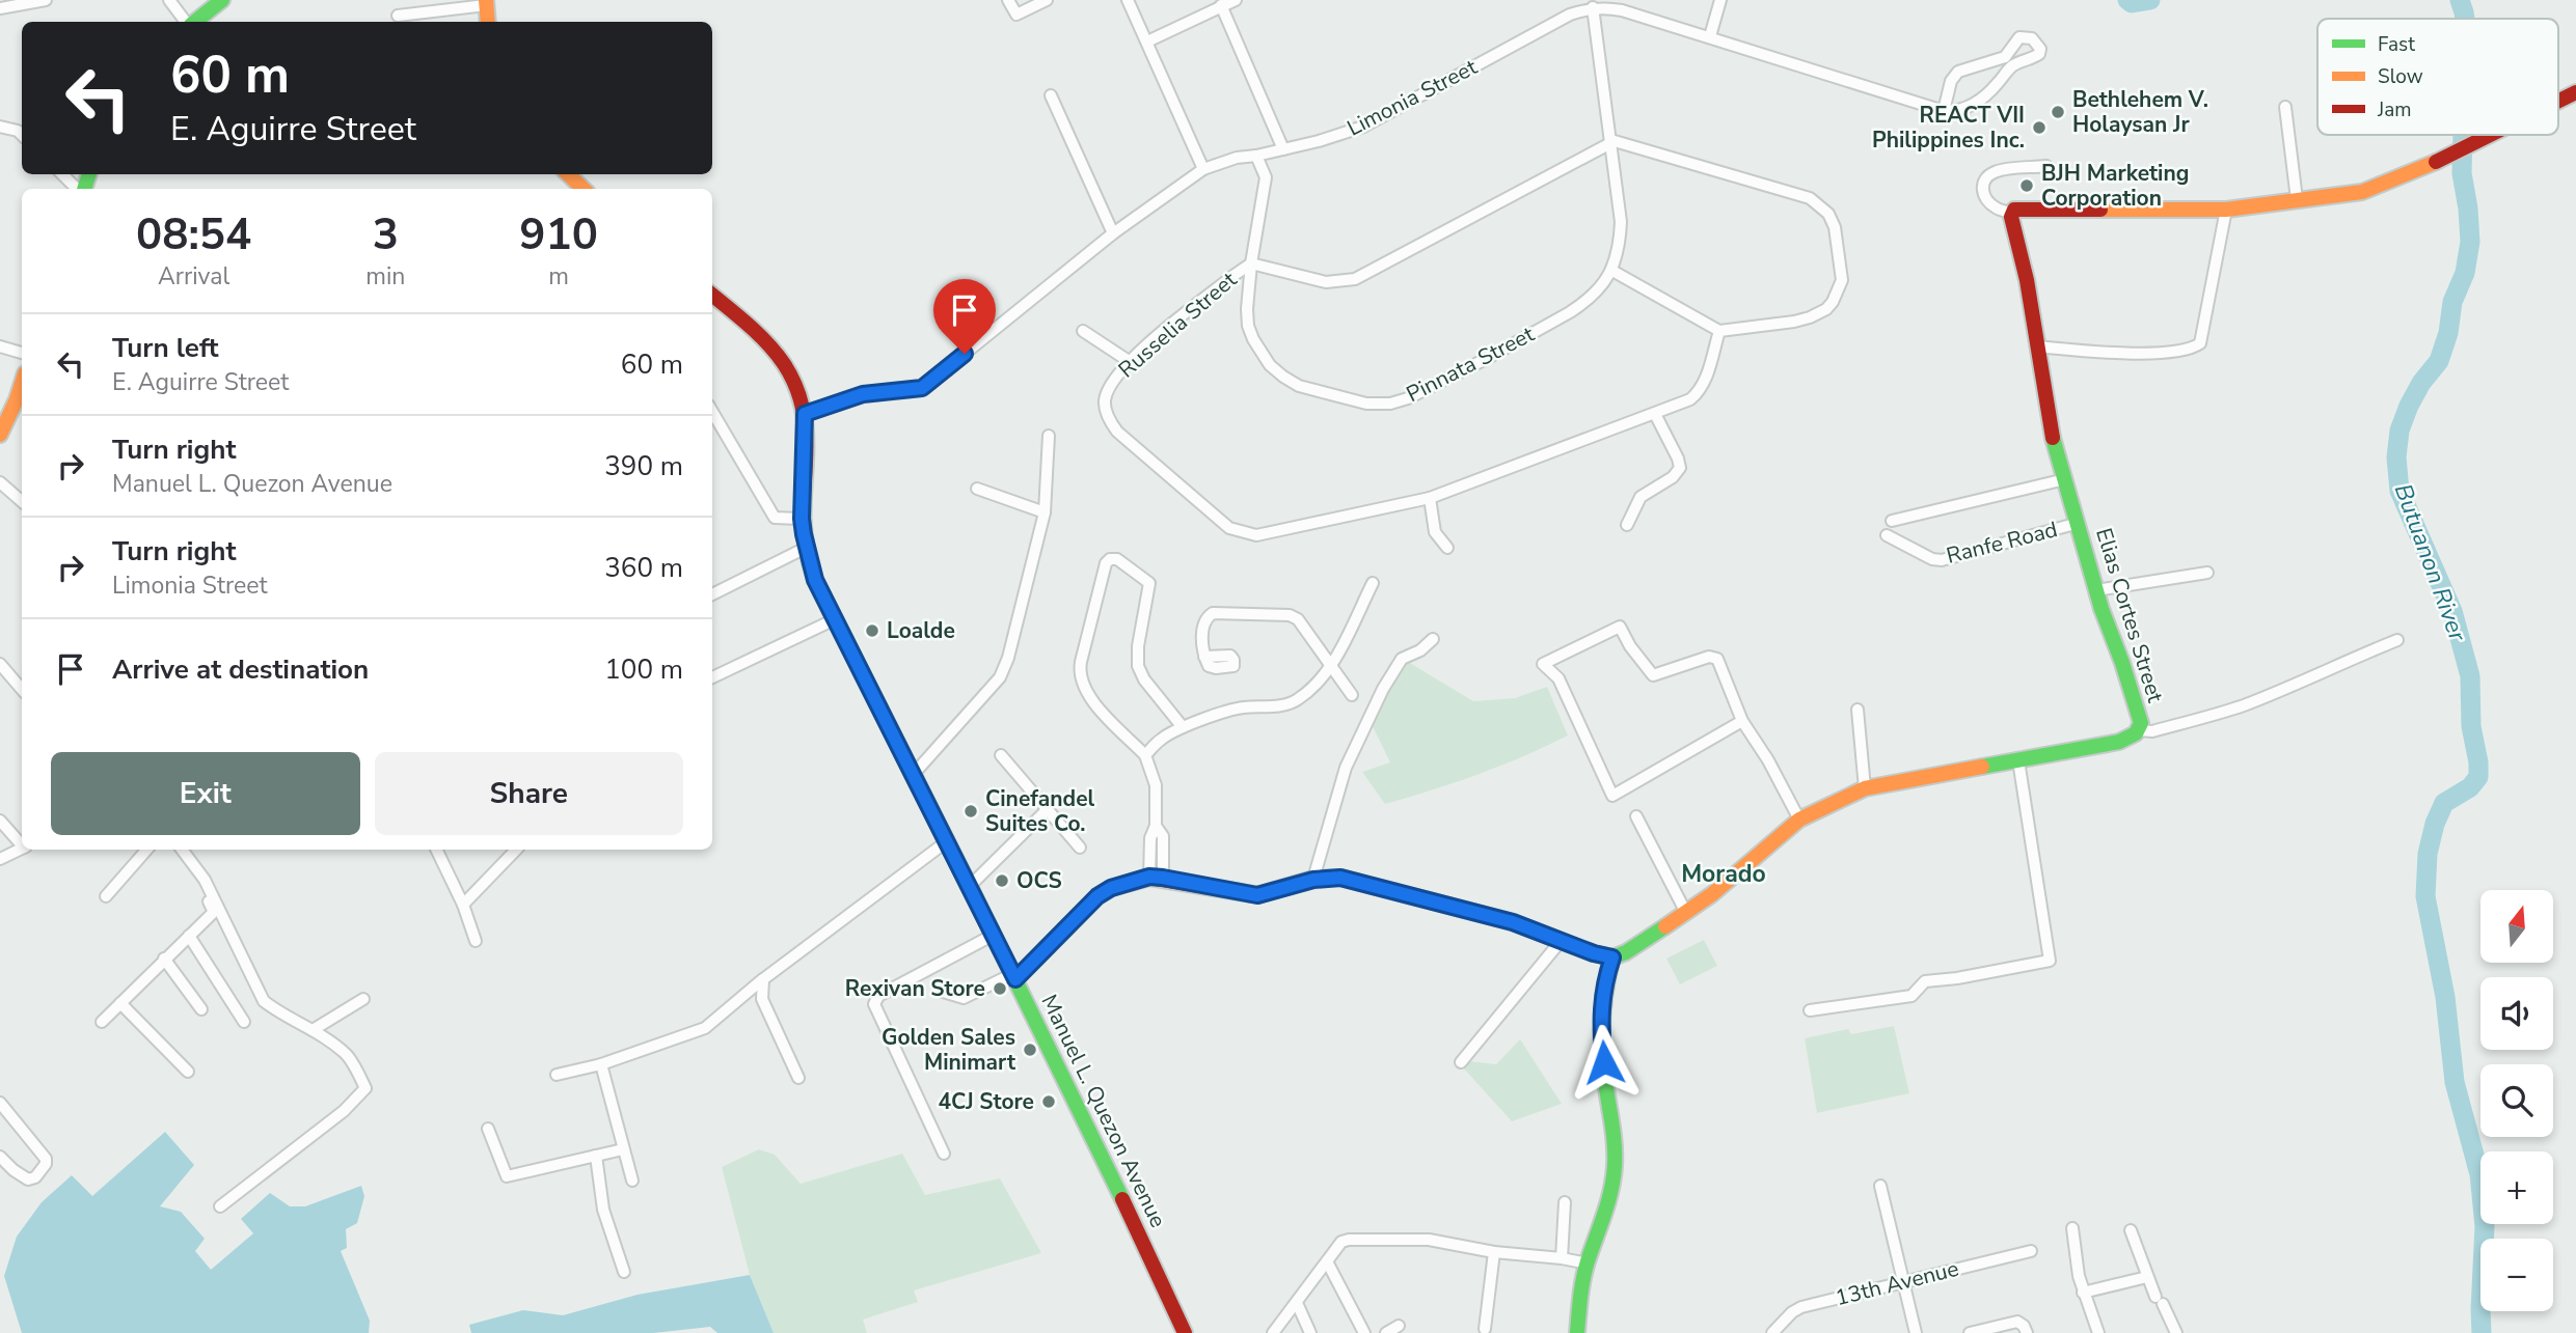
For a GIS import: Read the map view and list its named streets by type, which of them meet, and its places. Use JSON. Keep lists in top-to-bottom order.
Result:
{
  "streets": {
    "street": [
      "Limonia Street",
      "Russelia Street",
      "Pinnata Street",
      "Ranfe Road",
      "Elias Cortes Street",
      "Manuel L. Quezon Avenue",
      "13th Avenue"
    ]
  },
  "crossings": [
    ["Limonia Street", "Pinnata Street"],
    ["Limonia Street", "Manuel L. Quezon Avenue"],
    ["Russelia Street", "Pinnata Street"],
    ["Ranfe Road", "Elias Cortes Street"]
  ],
  "districts": ["Morado"],
  "water": ["Butuanon River"],
  "places": [
    "Bethlehem V. Holaysan Jr",
    "REACT VII Philippines Inc.",
    "BJH Marketing Corporation",
    "Loalde",
    "Cinefandel Suites Co.",
    "OCS",
    "Rexivan Store",
    "Golden Sales Minimart",
    "4CJ Store"
  ],
  "legend": ["Fast", "Slow", "Jam"],
  "north": "top",
  "page": {
    "turn": ["60 m", "E. Aguirre Street"],
    "eta": [
      "08:54",
      "Arrival",
      "3",
      "min",
      "910",
      "m"
    ],
    "list": [
      {
        "name": "Turn left",
        "note": "E. Aguirre Street",
        "value": "60 m"
      },
      {
        "name": "Turn right",
        "note": "Manuel L. Quezon Avenue",
        "value": "390 m"
      },
      {
        "name": "Turn right",
        "note": "Limonia Street",
        "value": "360 m"
      },
      {
        "name": "Arrive at destination",
        "value": "100 m"
      }
    ],
    "buttons": ["Exit", "Share"],
    "map_buttons": ["+", "−"]
  }
}
